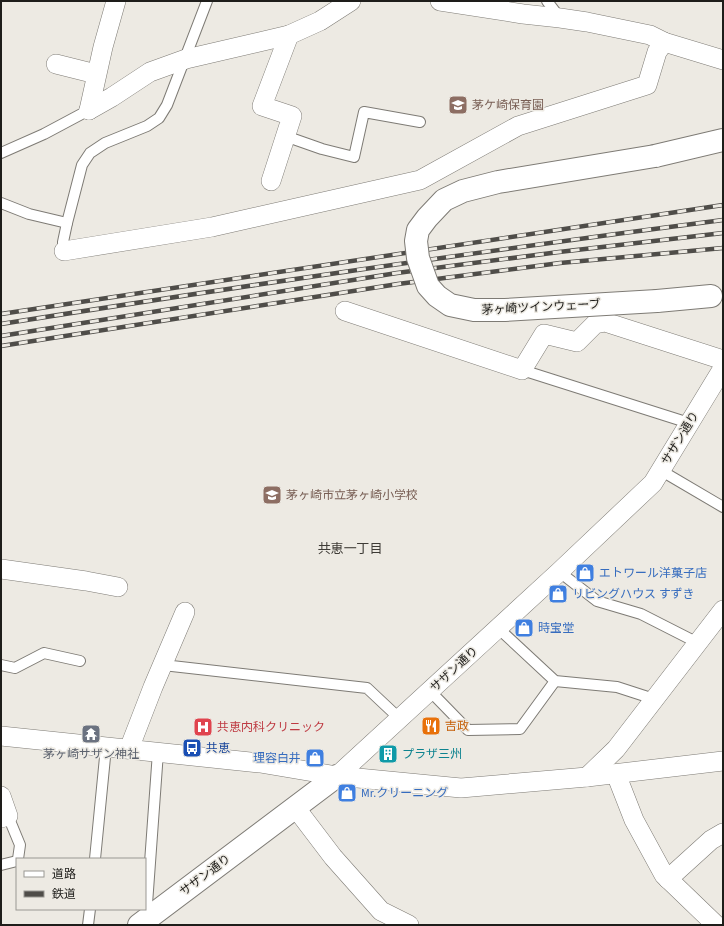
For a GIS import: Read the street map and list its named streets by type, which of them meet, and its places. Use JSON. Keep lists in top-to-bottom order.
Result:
{
  "streets": {
    "street": ["茅ヶ崎ツインウェーブ", "サザン通り"]
  },
  "districts": ["共恵一丁目"],
  "places": {
    "school or university": ["茅ケ崎保育園", "茅ヶ崎市立茅ヶ崎小学校"],
    "shop": [
      "エトワール洋菓子店",
      "リビングハウス すずき",
      "時宝堂",
      "理容白井",
      "Mr.クリーニング"
    ],
    "restaurant": ["吉政"],
    "hospital": ["共恵内科クリニック"],
    "temple": ["茅ヶ崎サザン神社"],
    "bus stop": ["共恵"],
    "building": ["プラザ三州"]
  },
  "legend": ["道路", "鉄道"]
}
